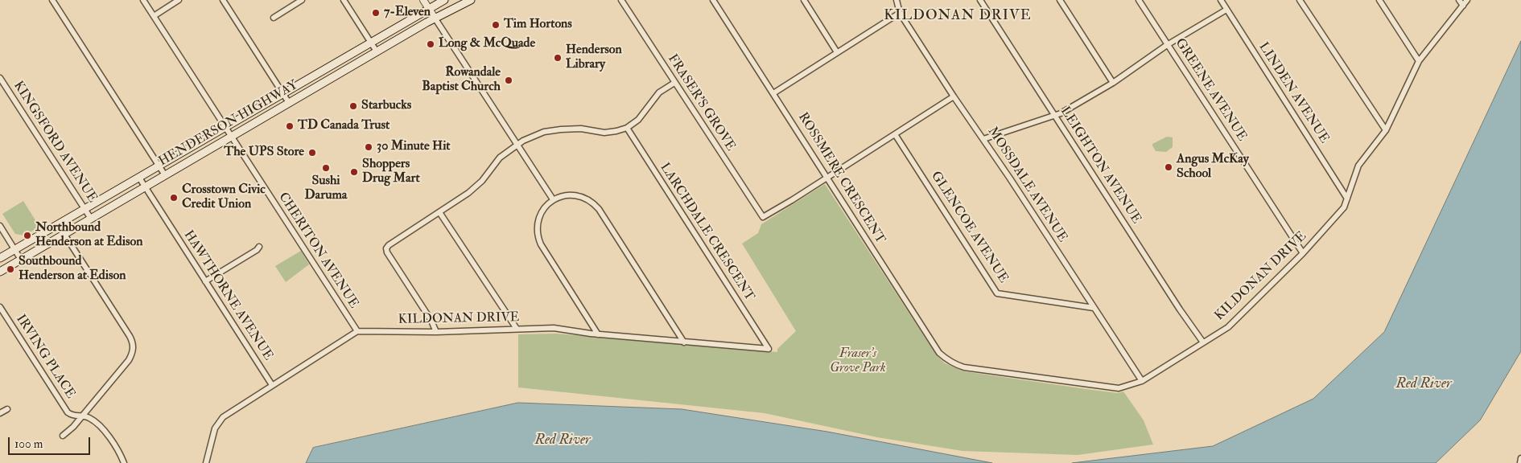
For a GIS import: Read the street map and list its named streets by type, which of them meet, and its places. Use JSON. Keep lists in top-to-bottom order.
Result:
{
  "streets": {
    "main road": ["HENDERSON HIGHWAY"],
    "street": [
      "GREENE AVENUE",
      "LINDEN AVENUE",
      "FRASER'S GROVE",
      "KINGSFORD AVENUE",
      "LEIGHTON AVENUE",
      "ROSSMERE CRESCENT",
      "MOSSDALE AVENUE",
      "GLENCOE AVENUE",
      "LARCHDALE CRESCENT",
      "CHERITON AVENUE",
      "KILDONAN DRIVE",
      "HAWTHORNE AVENUE",
      "IRVING PLACE"
    ]
  },
  "crossings": [
    ["GREENE AVENUE", "KILDONAN DRIVE"],
    ["LINDEN AVENUE", "KILDONAN DRIVE"],
    ["FRASER'S GROVE", "ROSSMERE CRESCENT"],
    ["HENDERSON HIGHWAY", "KINGSFORD AVENUE"],
    ["HENDERSON HIGHWAY", "CHERITON AVENUE"],
    ["HENDERSON HIGHWAY", "HAWTHORNE AVENUE"],
    ["LEIGHTON AVENUE", "KILDONAN DRIVE"],
    ["ROSSMERE CRESCENT", "KILDONAN DRIVE"],
    ["MOSSDALE AVENUE", "GLENCOE AVENUE"],
    ["MOSSDALE AVENUE", "KILDONAN DRIVE"],
    ["LARCHDALE CRESCENT", "KILDONAN DRIVE"],
    ["CHERITON AVENUE", "KILDONAN DRIVE"]
  ],
  "districts": ["KILDONAN DRIVE"],
  "water": ["Red River"],
  "parks": ["Fraser's Grove Park"],
  "places": [
    "7-Eleven",
    "Tim Hortons",
    "Long & McQuade",
    "Henderson Library",
    "Rowandale Baptist Church",
    "Starbucks",
    "TD Canada Trust",
    "30 Minute Hit",
    "The UPS Store",
    "Angus McKay School",
    "Sushi Daruma",
    "Shoppers Drug Mart",
    "Crosstown Civic Credit Union",
    "Northbound Henderson at Edison",
    "Southbound Henderson at Edison"
  ],
  "scale_bar": "100 m"
}
